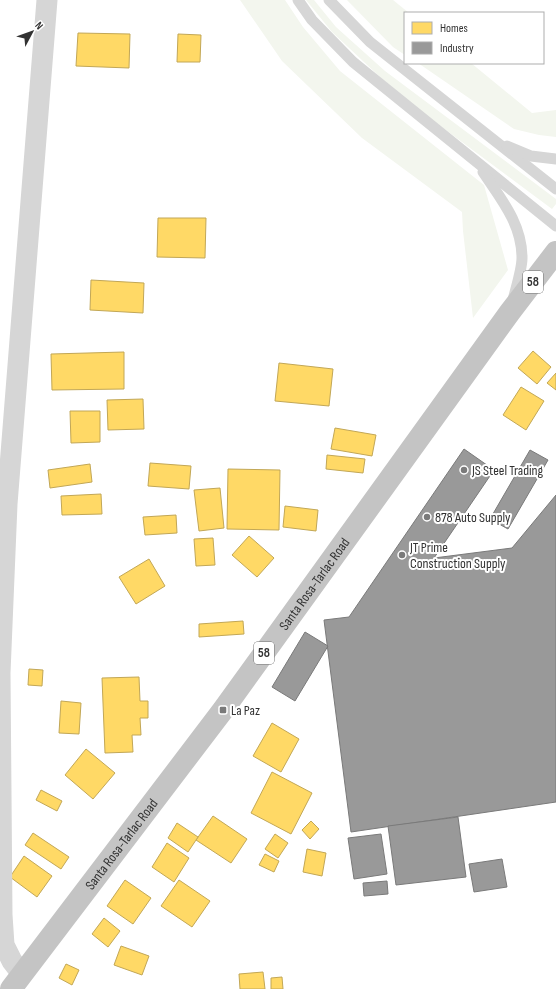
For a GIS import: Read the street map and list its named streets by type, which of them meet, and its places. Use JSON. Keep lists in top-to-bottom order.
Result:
{
  "streets": {
    "highway": ["58", "Santa Rosa-Tarlac Road"]
  },
  "places": {
    "other": ["JS Steel Trading", "878 Auto Supply", "JT Prime Construction Supply"],
    "transit": ["La Paz"]
  },
  "legend": ["Homes", "Industry"],
  "north": "top right"
}
